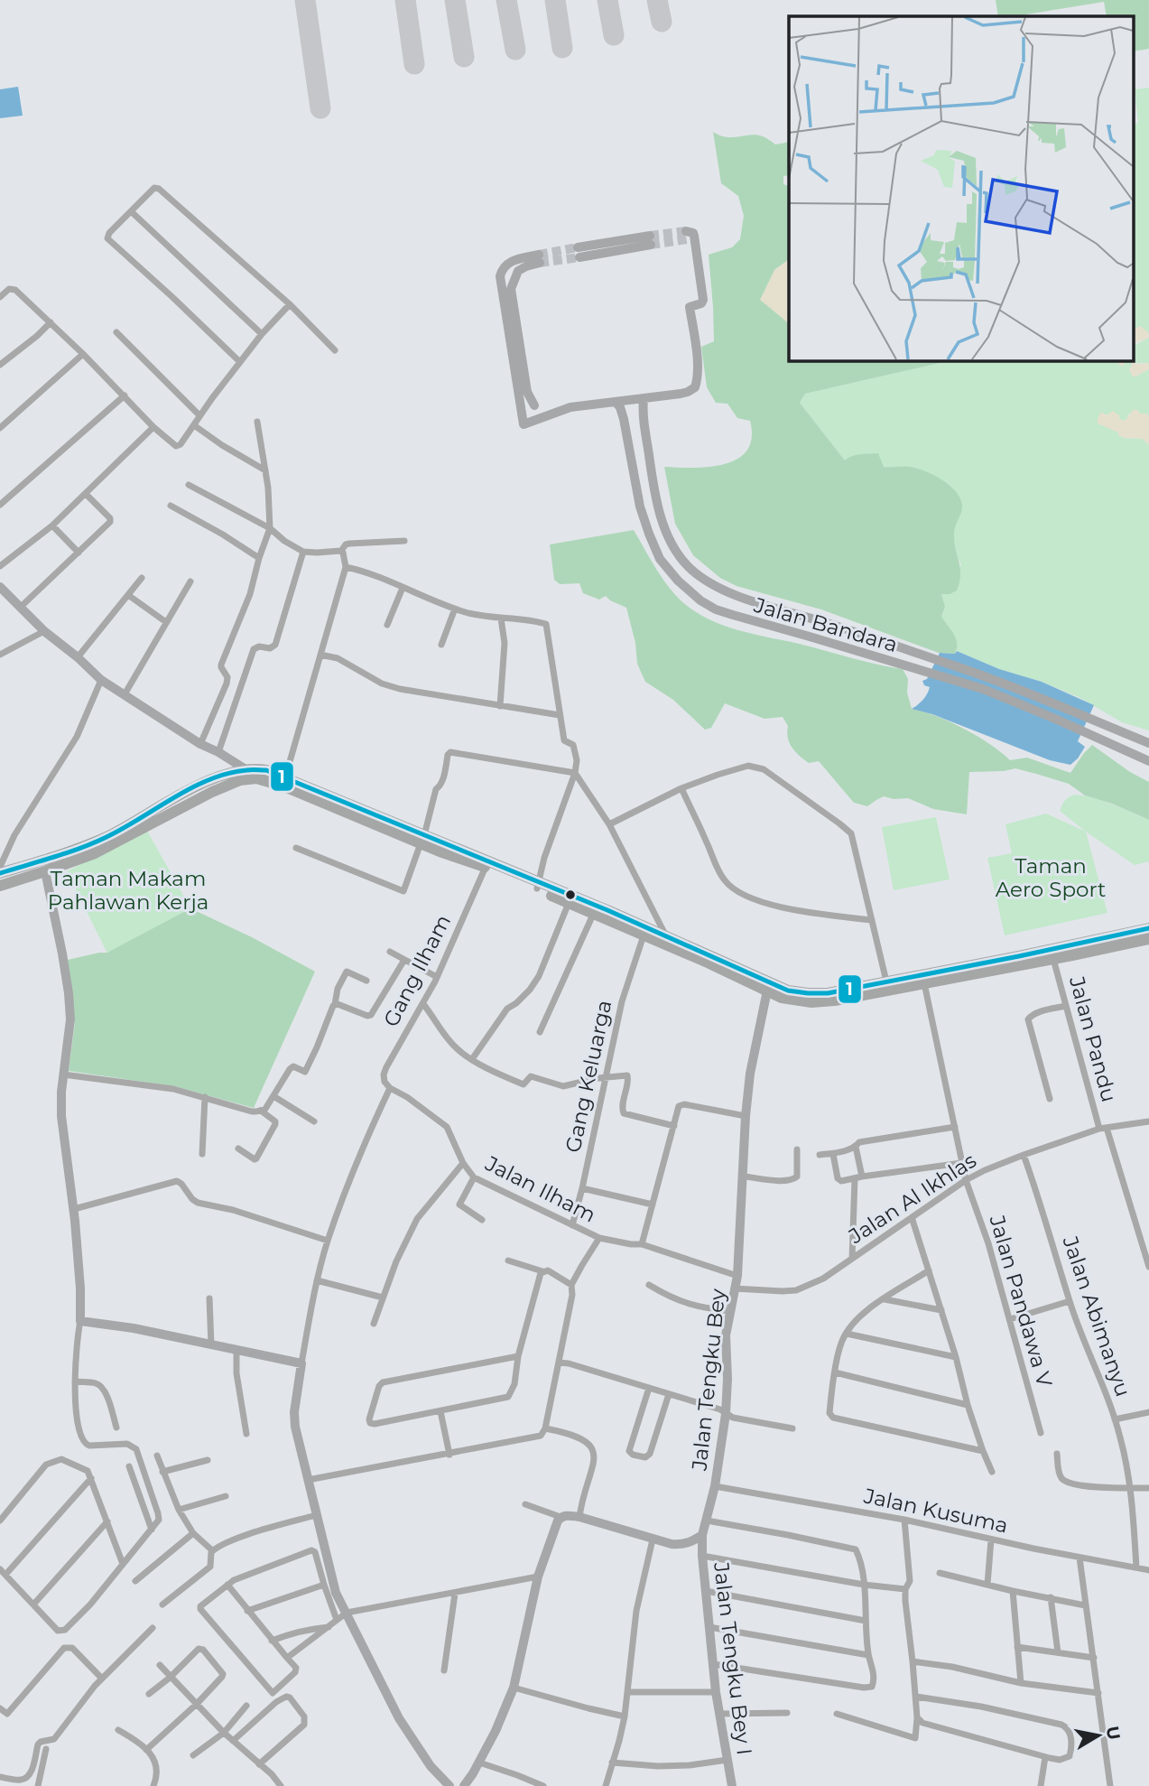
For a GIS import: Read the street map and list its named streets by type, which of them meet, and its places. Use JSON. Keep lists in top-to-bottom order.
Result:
{
  "streets": {
    "street": [
      "Jalan Bandara",
      "Gang Ilham",
      "Jalan Pandu",
      "Gang Keluarga",
      "Jalan Ilham",
      "Jalan Al Ikhlas",
      "Jalan Pandawa V",
      "Jalan Abimanyu",
      "Jalan Tengku Bey",
      "Jalan Kusuma",
      "Jalan Tengku Bey I"
    ]
  },
  "crossings": [
    ["Gang Ilham", "Jalan Ilham"],
    ["Jalan Pandu", "Jalan Al Ikhlas"],
    ["Gang Keluarga", "Jalan Ilham"],
    ["Jalan Ilham", "Jalan Tengku Bey"],
    ["Jalan Al Ikhlas", "Jalan Pandawa V"],
    ["Jalan Al Ikhlas", "Jalan Abimanyu"],
    ["Jalan Al Ikhlas", "Jalan Tengku Bey"],
    ["Jalan Abimanyu", "Jalan Kusuma"],
    ["Jalan Tengku Bey", "Jalan Kusuma"],
    ["Jalan Tengku Bey", "Jalan Tengku Bey I"]
  ],
  "parks": ["Taman Aero Sport", "Taman Makam Pahlawan Kerja"],
  "lines": ["transit line 1"],
  "north": "right"
}
